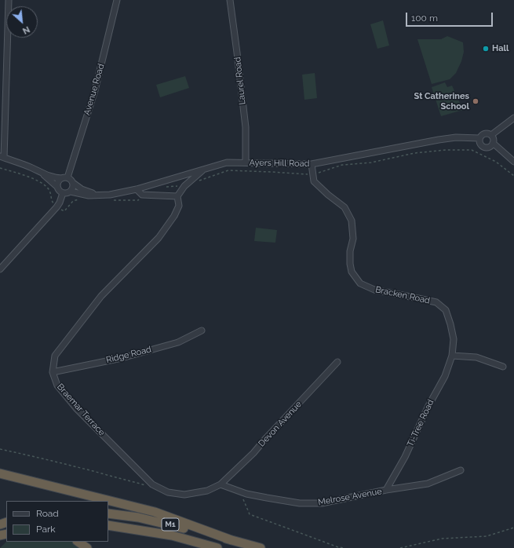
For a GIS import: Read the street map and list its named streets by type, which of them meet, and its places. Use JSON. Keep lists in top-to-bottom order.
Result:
{
  "streets": {
    "highway": ["M1"],
    "street": [
      "Laurel Road",
      "Avenue Road",
      "Ayers Hill Road",
      "Bracken Road",
      "Ridge Road",
      "Braemar Terrace",
      "Ti-Tree Road",
      "Devon Avenue",
      "Melrose Avenue"
    ]
  },
  "crossings": [
    ["Laurel Road", "Ayers Hill Road"],
    ["Avenue Road", "Ayers Hill Road"],
    ["Ayers Hill Road", "Bracken Road"],
    ["Bracken Road", "Ti-Tree Road"],
    ["Ridge Road", "Braemar Terrace"],
    ["Braemar Terrace", "Devon Avenue"],
    ["Braemar Terrace", "Melrose Avenue"],
    ["Ti-Tree Road", "Melrose Avenue"],
    ["Devon Avenue", "Melrose Avenue"]
  ],
  "places": ["Hall", "St Catherines School"],
  "legend": ["Road", "Park"],
  "scale_bar": "100 m",
  "north": "bottom right"
}
